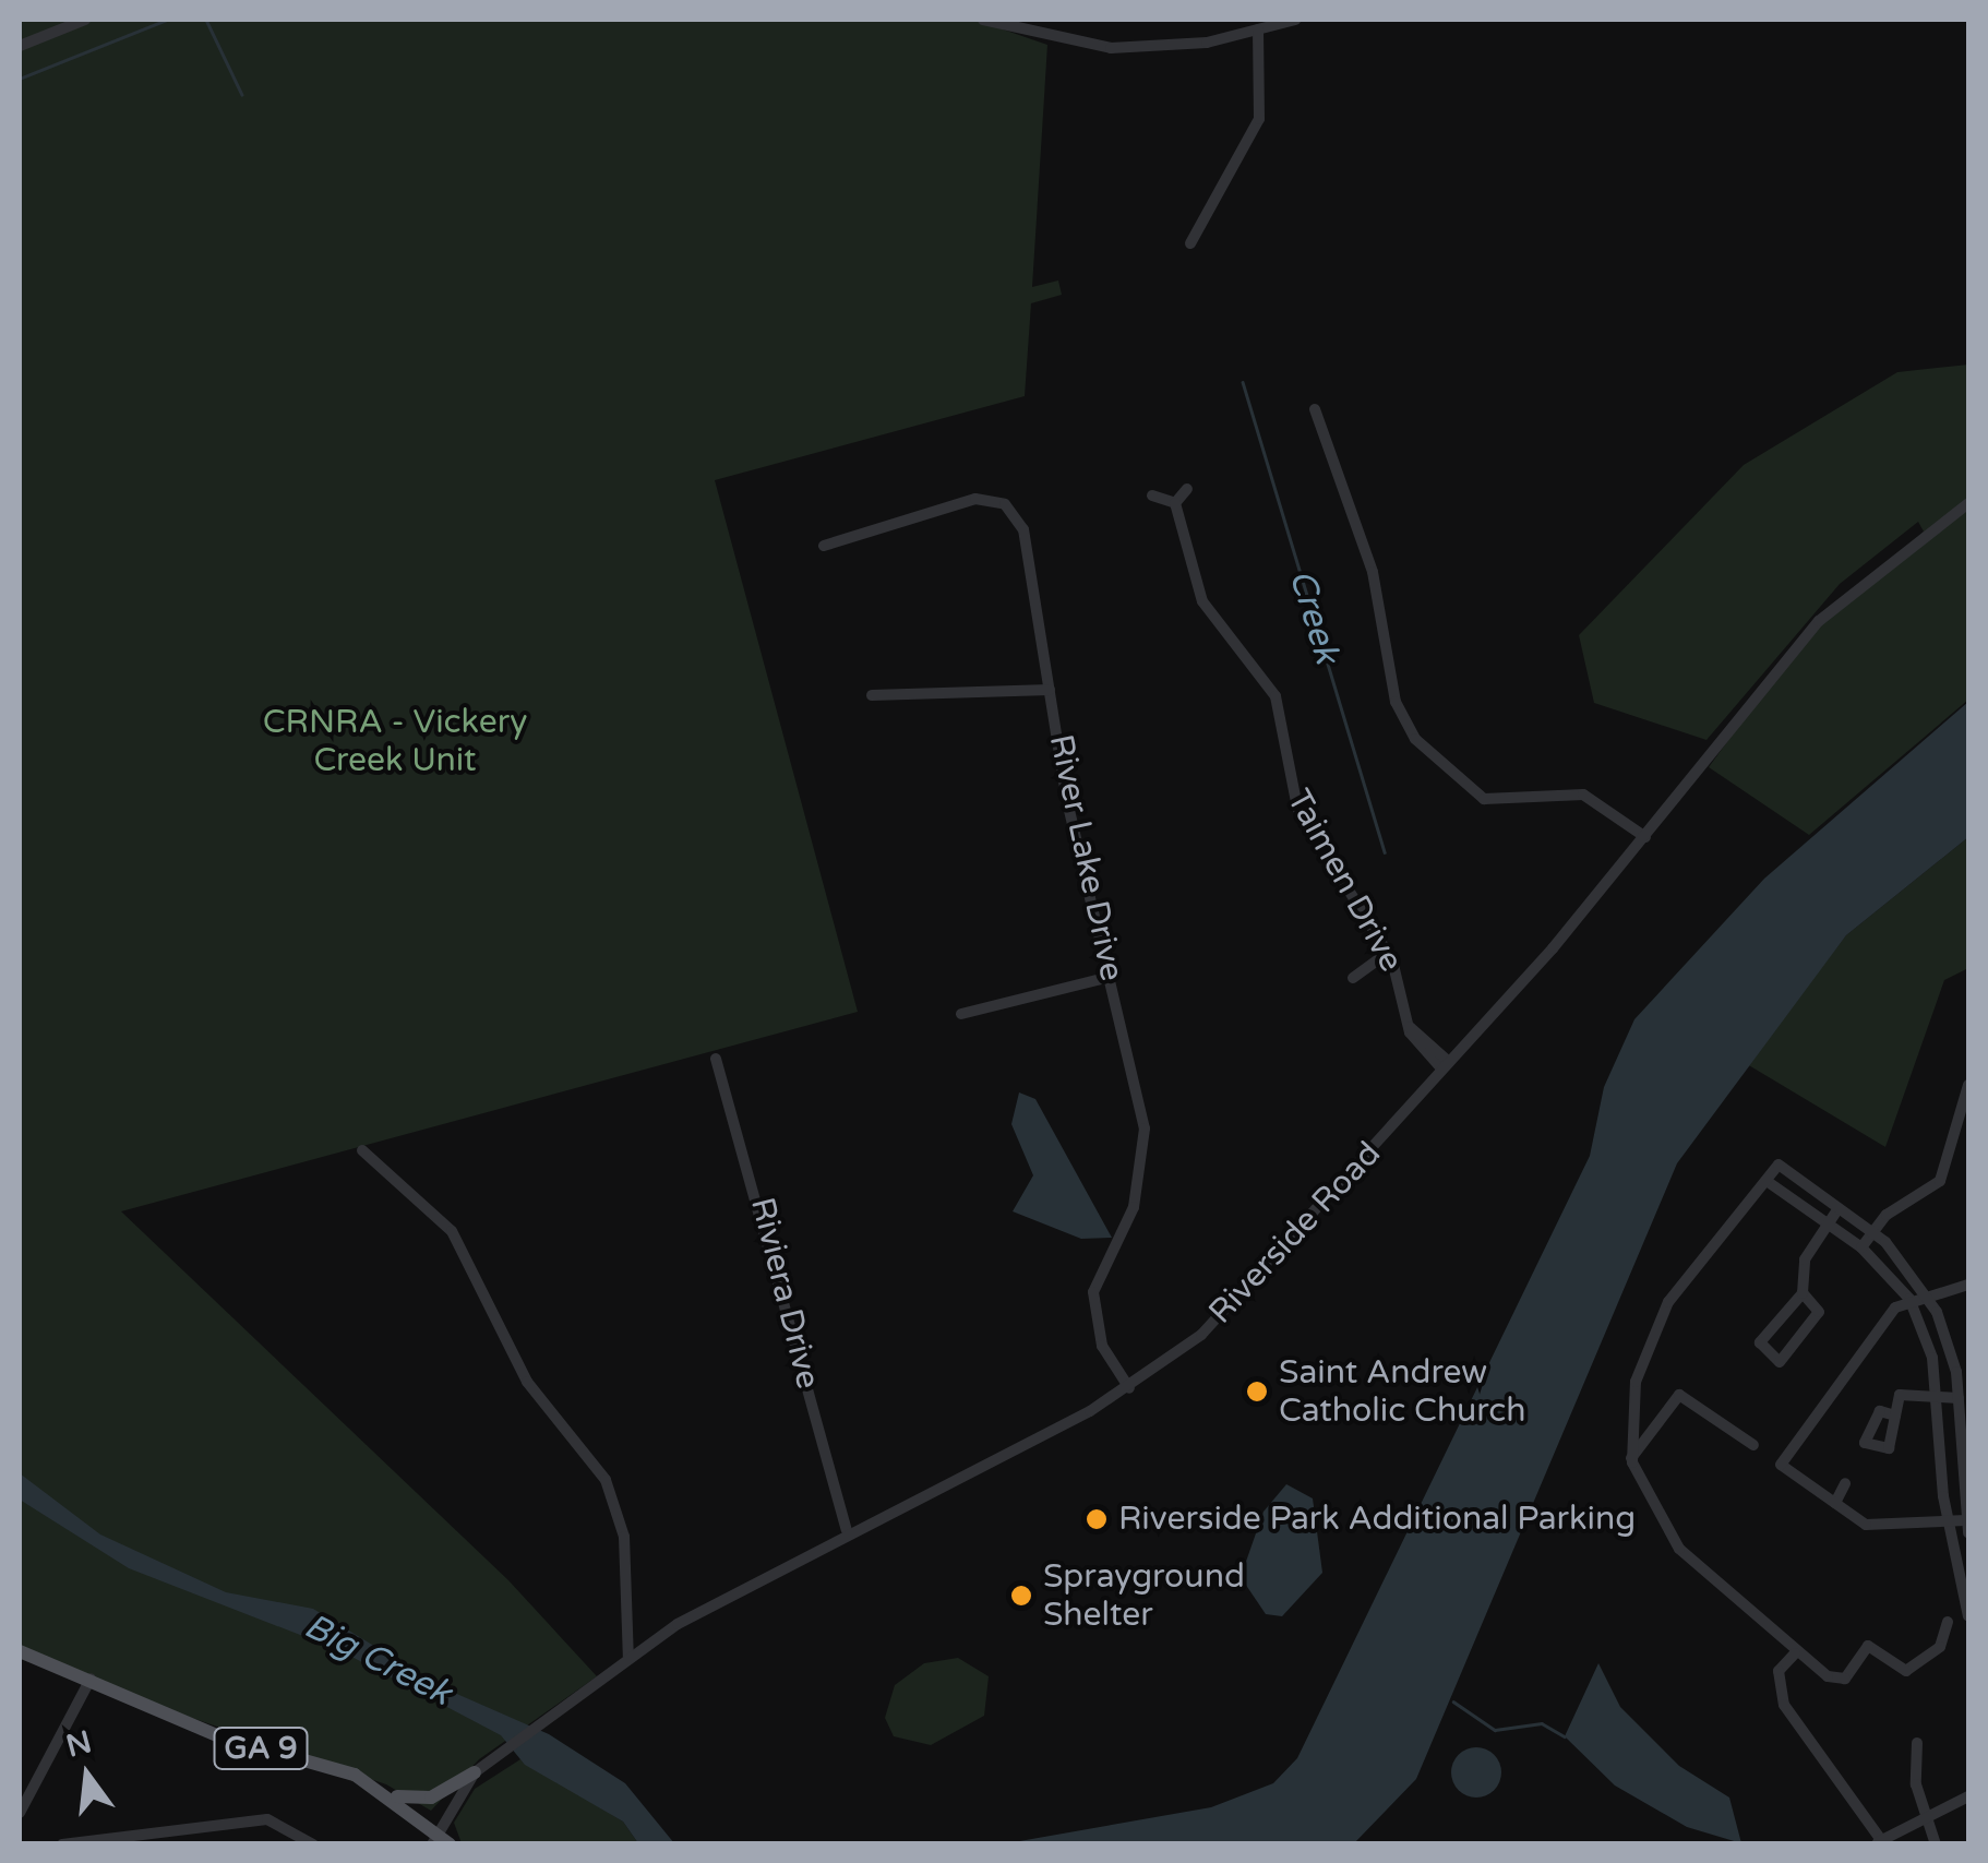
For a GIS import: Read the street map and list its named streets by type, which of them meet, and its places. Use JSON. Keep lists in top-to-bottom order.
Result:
{
  "streets": {
    "main road": ["GA 9"],
    "street": [
      "River Lake Drive",
      "Taimen Drive",
      "Riverside Road",
      "Riviera Drive"
    ]
  },
  "crossings": [
    ["River Lake Drive", "Riverside Road"],
    ["Taimen Drive", "Riverside Road"],
    ["Riverside Road", "Riviera Drive"],
    ["Riverside Road", "GA 9"]
  ],
  "water": ["Creek", "Big Creek"],
  "parks": ["CRNRA - Vickery Creek Unit"],
  "places": ["Saint Andrew Catholic Church", "Riverside Park Additional Parking", "Sprayground Shelter"],
  "north": "top"
}
